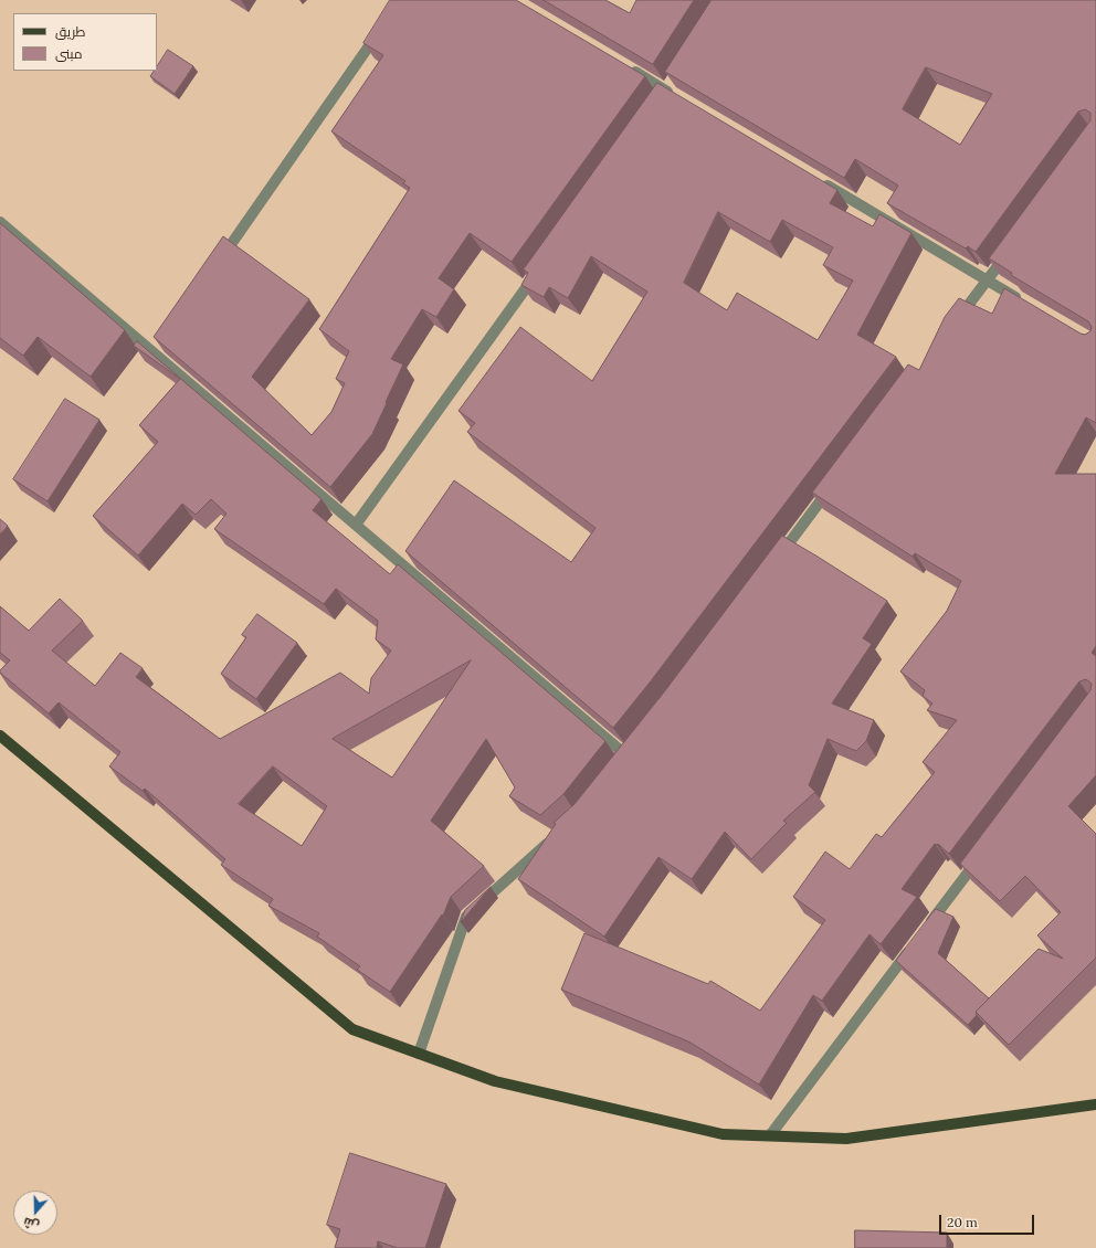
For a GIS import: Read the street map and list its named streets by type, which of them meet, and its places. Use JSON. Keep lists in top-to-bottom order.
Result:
{
  "legend": ["طريق", "مبنى"],
  "scale_bar": "20 m",
  "north": "bottom"
}
